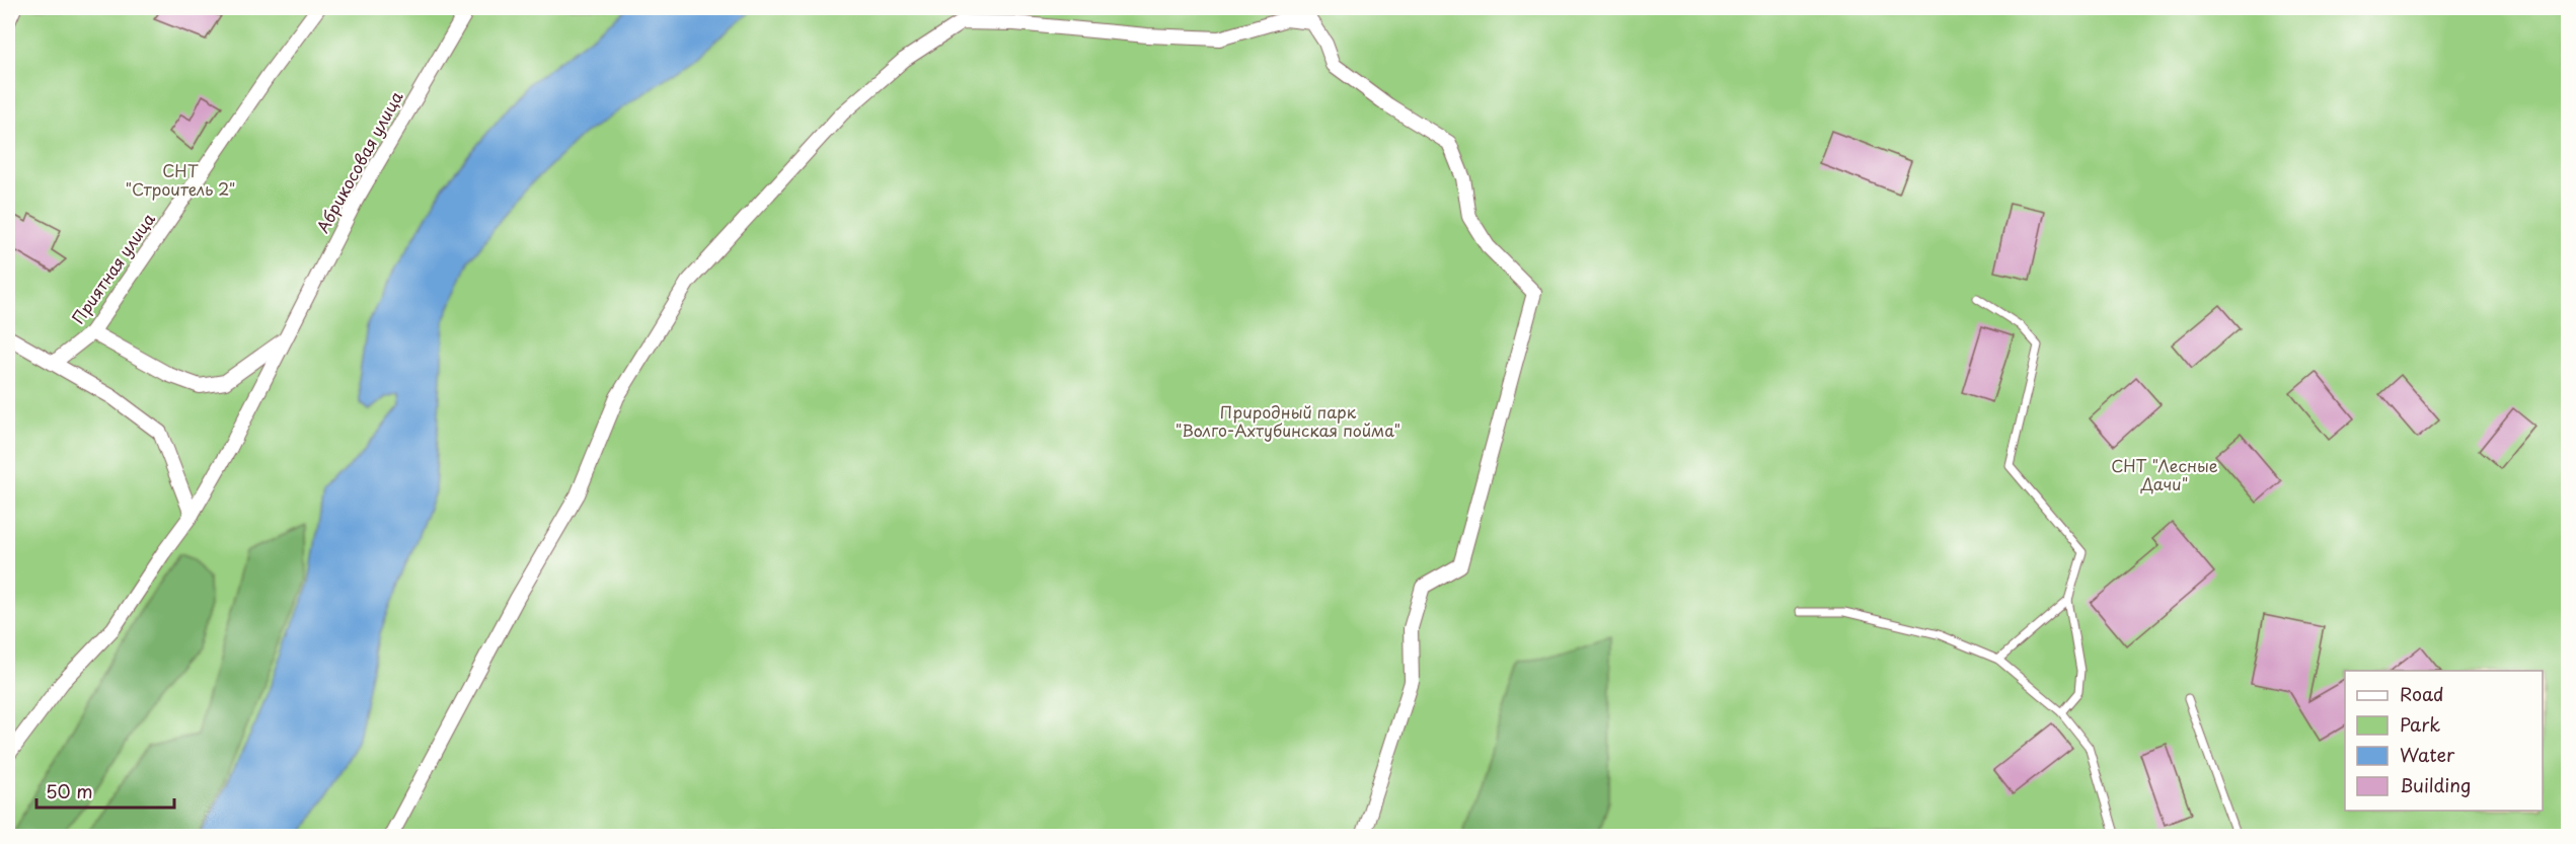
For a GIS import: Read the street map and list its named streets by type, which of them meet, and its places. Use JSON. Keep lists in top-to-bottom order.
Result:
{
  "streets": {
    "street": ["Абрикосовая улица", "Приятная улица"]
  },
  "parks": ["СНТ \"Строитель 2\"", "Природный парк \"Волго-Ахтубинская пойма\"", "СНТ \"Лесные Дачи\""],
  "legend": [
    "Road",
    "Park",
    "Water",
    "Building"
  ],
  "scale_bar": "50 m"
}
